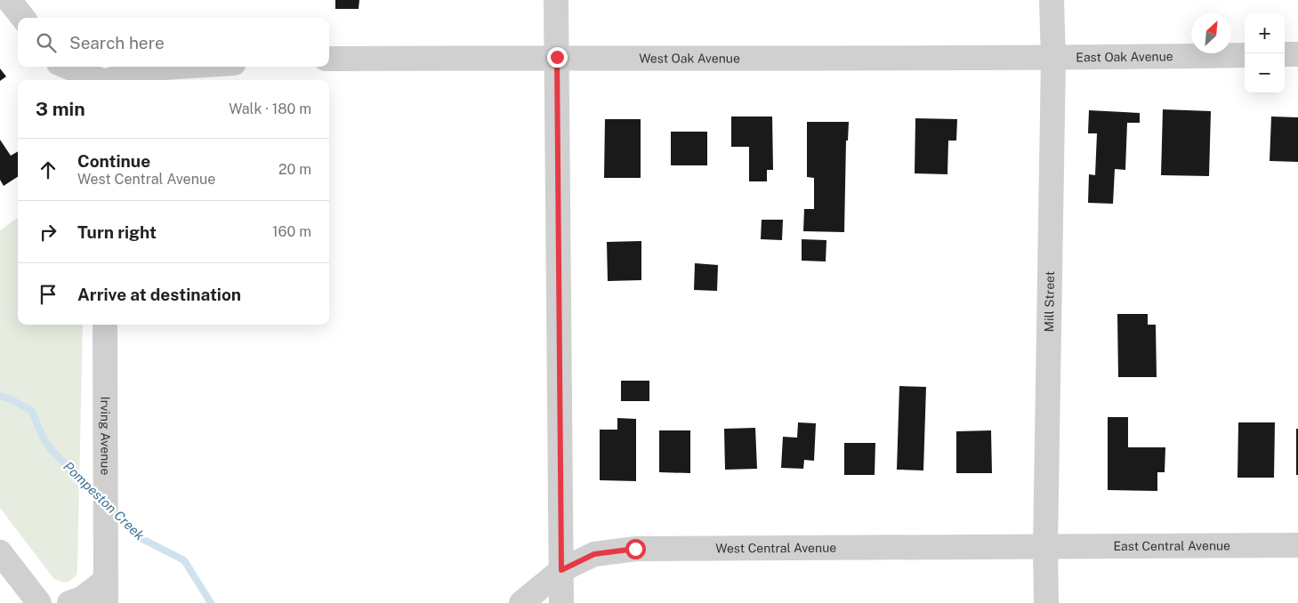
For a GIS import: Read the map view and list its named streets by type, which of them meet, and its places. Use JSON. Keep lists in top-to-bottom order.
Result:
{
  "streets": {
    "street": [
      "East Oak Avenue",
      "West Oak Avenue",
      "Mill Street",
      "Irving Avenue",
      "East Central Avenue",
      "West Central Avenue"
    ]
  },
  "crossings": [
    ["East Oak Avenue", "West Oak Avenue"],
    ["East Oak Avenue", "Mill Street"],
    ["West Oak Avenue", "Mill Street"],
    ["Mill Street", "East Central Avenue"],
    ["Mill Street", "West Central Avenue"],
    ["East Central Avenue", "West Central Avenue"]
  ],
  "water": ["Pompeston Creek"],
  "north": "top right",
  "page": {
    "map_buttons": ["+", "−"],
    "search": "Search here",
    "heading": ["3 min", "Walk · 180 m"],
    "list": [
      ["Continue", "West Central Avenue", "20 m"],
      ["Turn right", "160 m"],
      "Arrive at destination"
    ]
  }
}
